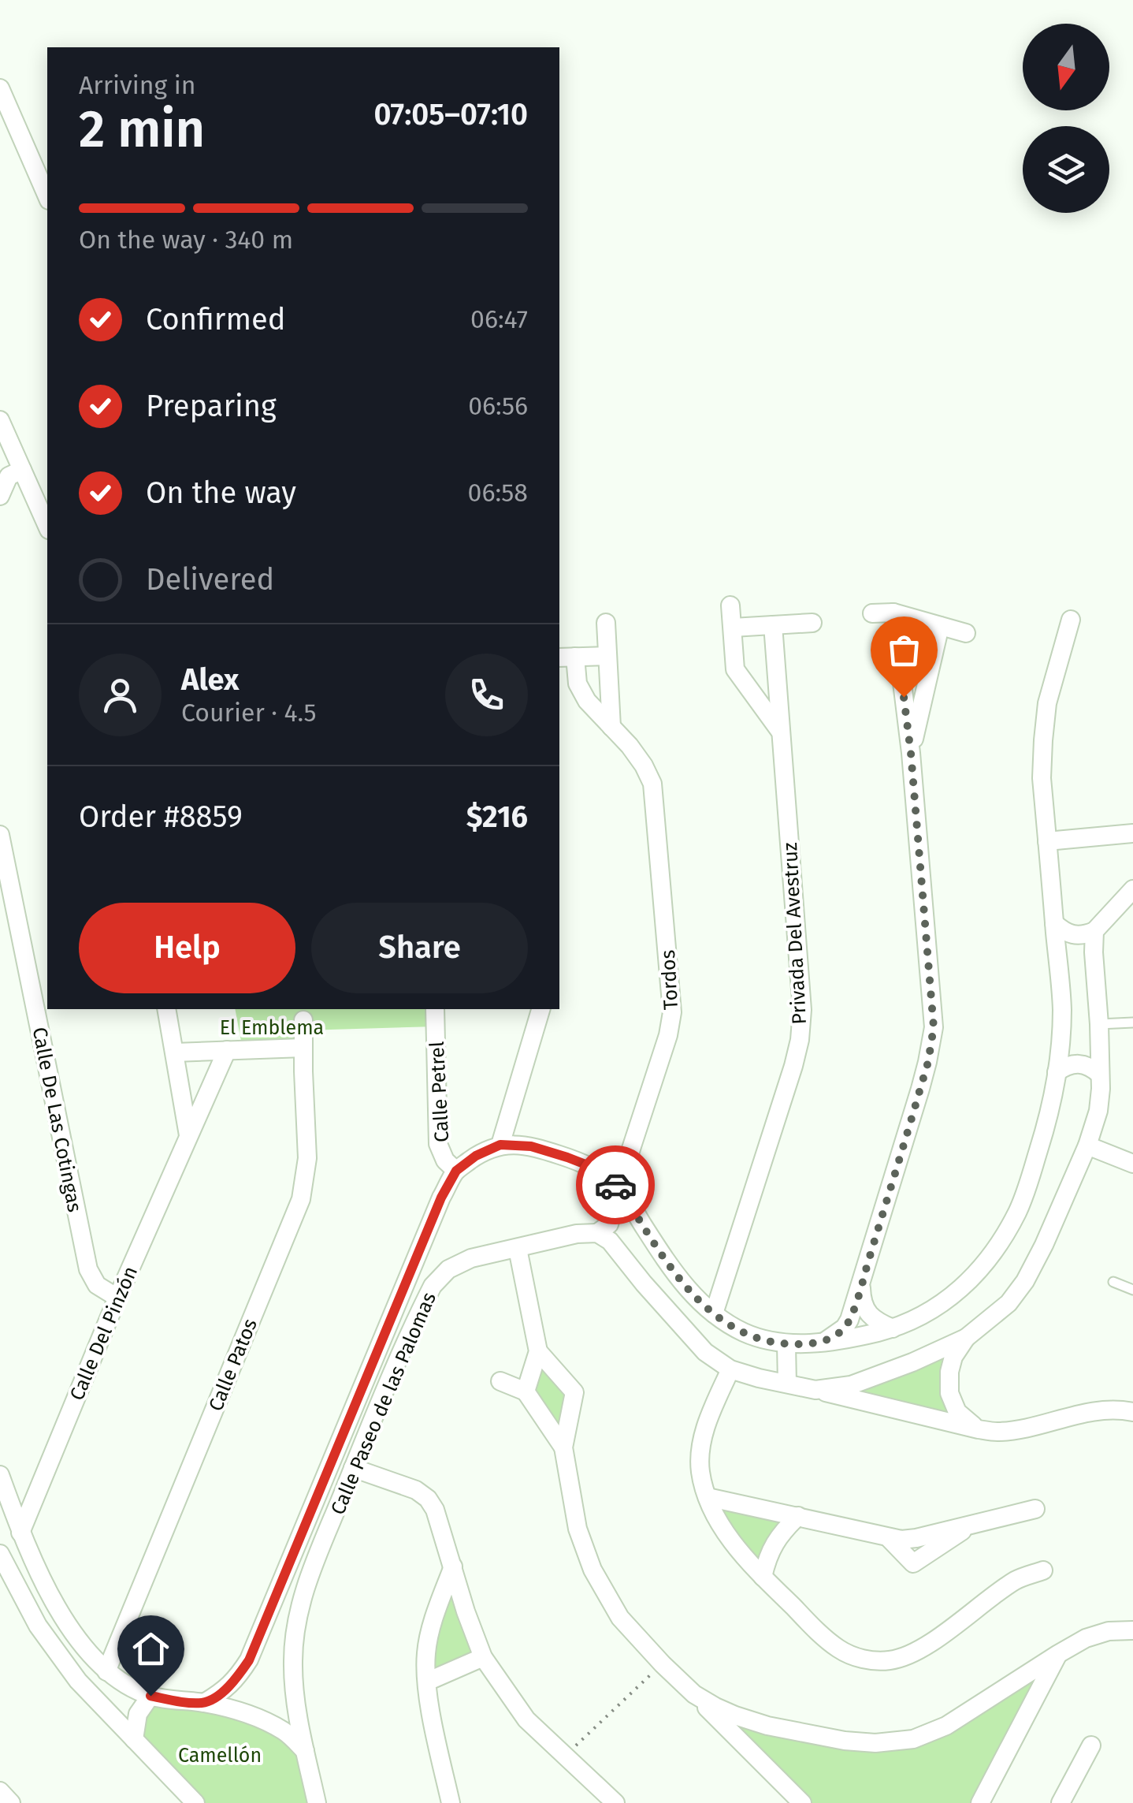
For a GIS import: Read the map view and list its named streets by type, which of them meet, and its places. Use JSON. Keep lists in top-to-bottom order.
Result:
{
  "streets": {
    "street": [
      "Privada Del Avestruz",
      "Tordos",
      "Calle Petrel",
      "Calle De Las Cotingas",
      "Calle Del Pinzón",
      "Calle Patos",
      "Calle Paseo de las Palomas"
    ]
  },
  "crossings": [
    ["Tordos", "Calle Paseo de las Palomas"],
    ["Calle Petrel", "Calle Paseo de las Palomas"],
    ["Calle De Las Cotingas", "Calle Del Pinzón"]
  ],
  "parks": ["El Emblema", "Camellón"],
  "north": "bottom",
  "page": {
    "heading": ["2 min", "Arriving in", "07:05–07:10"],
    "panel": [
      "Alex",
      "Courier · 4.5",
      "Order #8859",
      "$216"
    ],
    "bar": "On the way · 340 m",
    "list": [
      ["Confirmed", "06:47"],
      ["Preparing", "06:56"],
      ["On the way", "06:58"],
      "Delivered"
    ],
    "buttons": ["Help", "Share"]
  }
}
